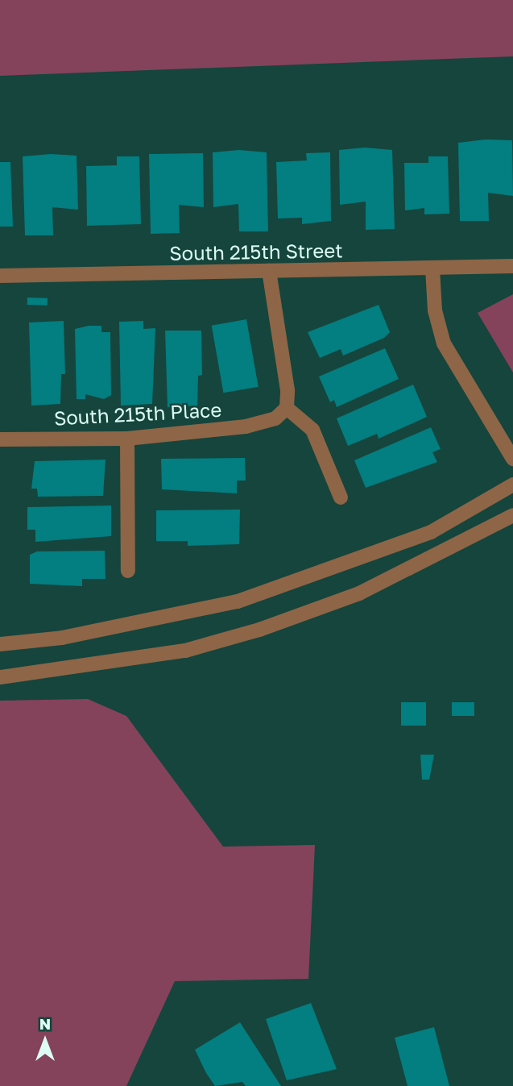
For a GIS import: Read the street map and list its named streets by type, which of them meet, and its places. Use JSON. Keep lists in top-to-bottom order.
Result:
{
  "streets": {
    "street": ["South 215th Street", "South 215th Place"]
  },
  "north": "top"
}
